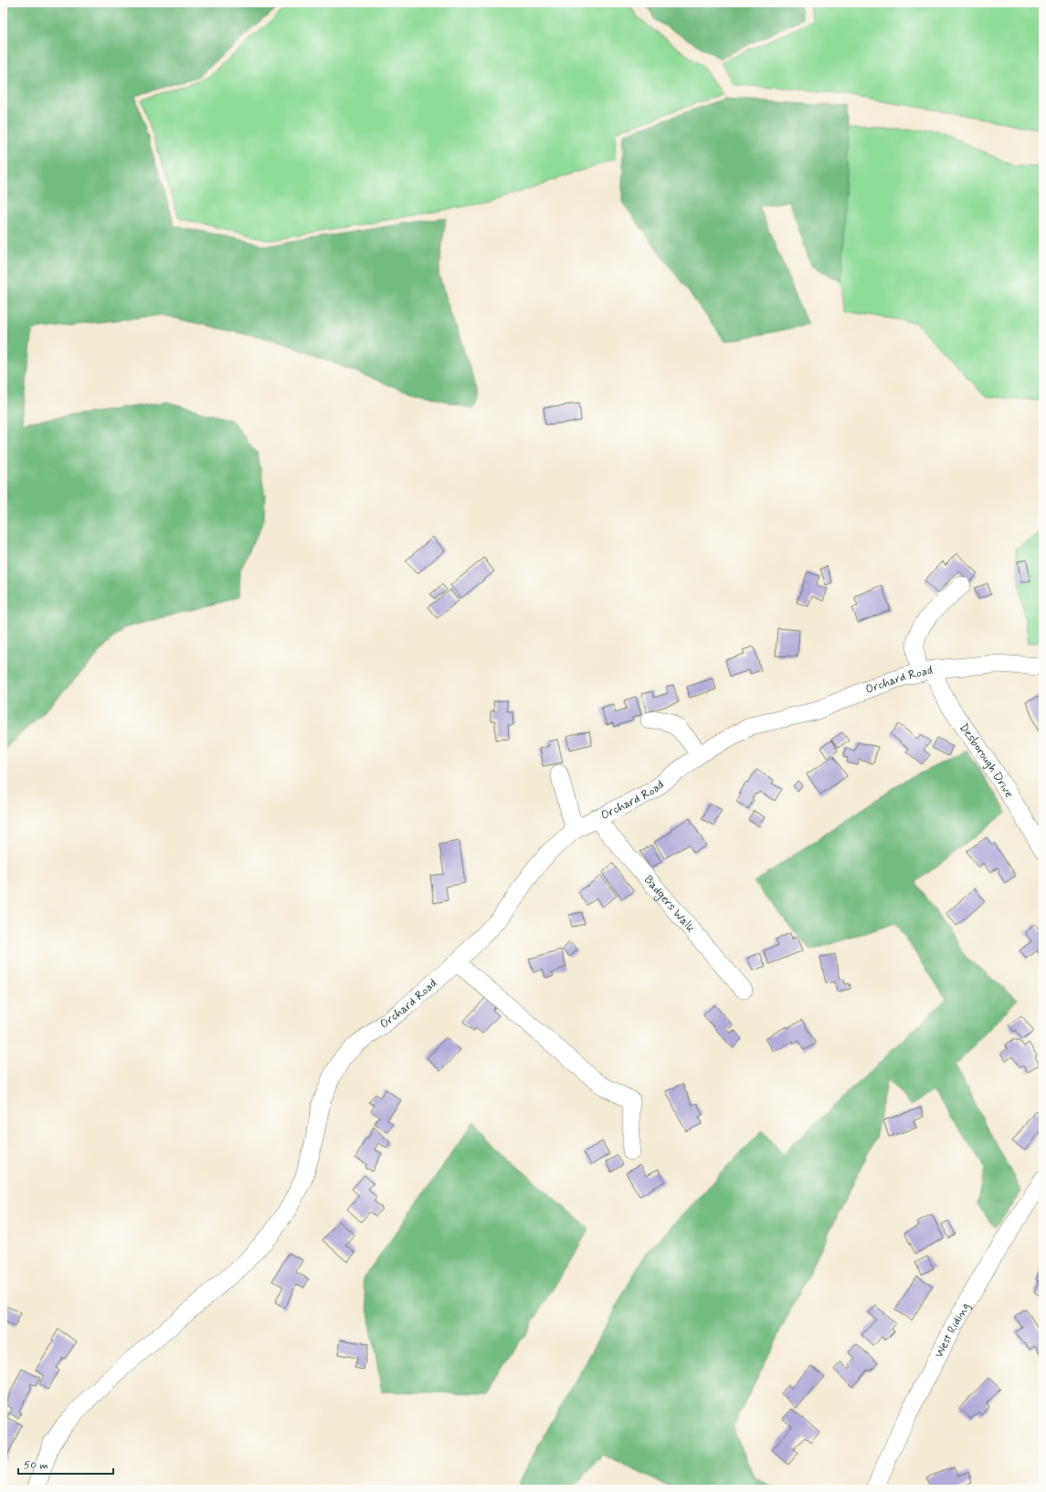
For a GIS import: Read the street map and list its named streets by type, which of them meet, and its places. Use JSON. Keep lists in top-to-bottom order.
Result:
{
  "streets": {
    "street": [
      "Orchard Road",
      "Desborough Drive",
      "Badgers Walk",
      "West Riding"
    ]
  },
  "crossings": [
    ["Orchard Road", "Desborough Drive"],
    ["Orchard Road", "Badgers Walk"]
  ],
  "scale_bar": "50 m"
}
